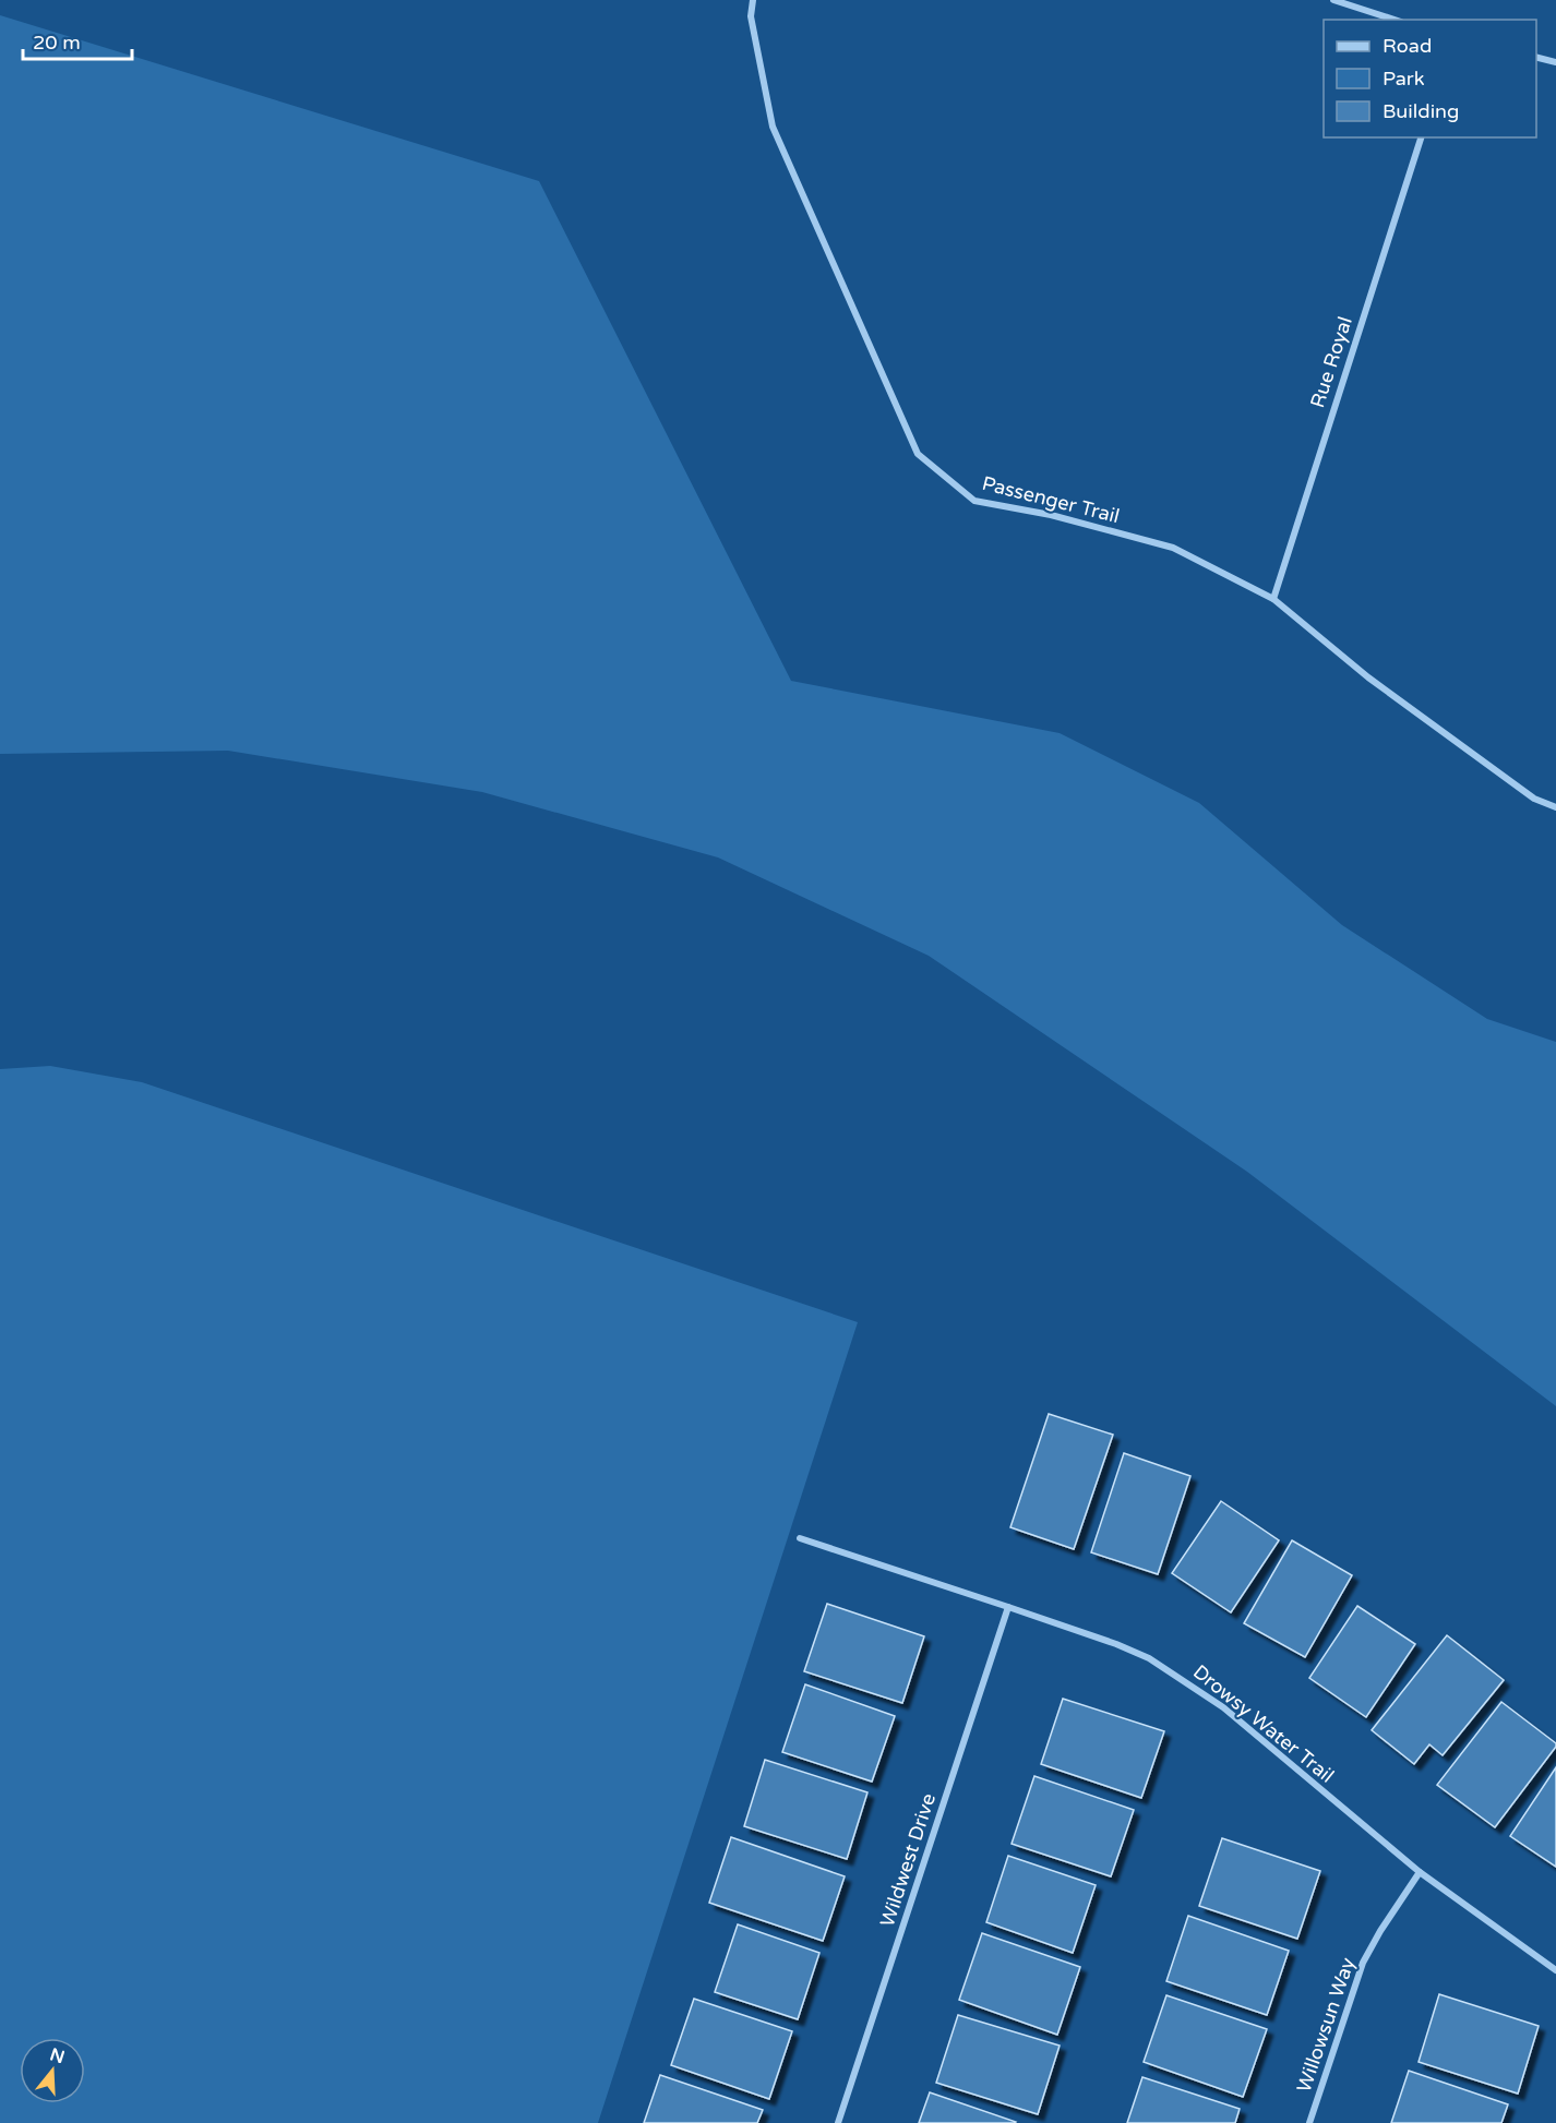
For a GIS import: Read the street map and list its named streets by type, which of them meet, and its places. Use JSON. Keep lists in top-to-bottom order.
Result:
{
  "streets": {
    "street": [
      "Rue Royal",
      "Passenger Trail",
      "Drowsy Water Trail",
      "Wildwest Drive",
      "Willowsun Way"
    ]
  },
  "crossings": [
    ["Rue Royal", "Passenger Trail"],
    ["Drowsy Water Trail", "Wildwest Drive"],
    ["Drowsy Water Trail", "Willowsun Way"]
  ],
  "legend": ["Road", "Park", "Building"],
  "scale_bar": "20 m",
  "north": "top"
}
